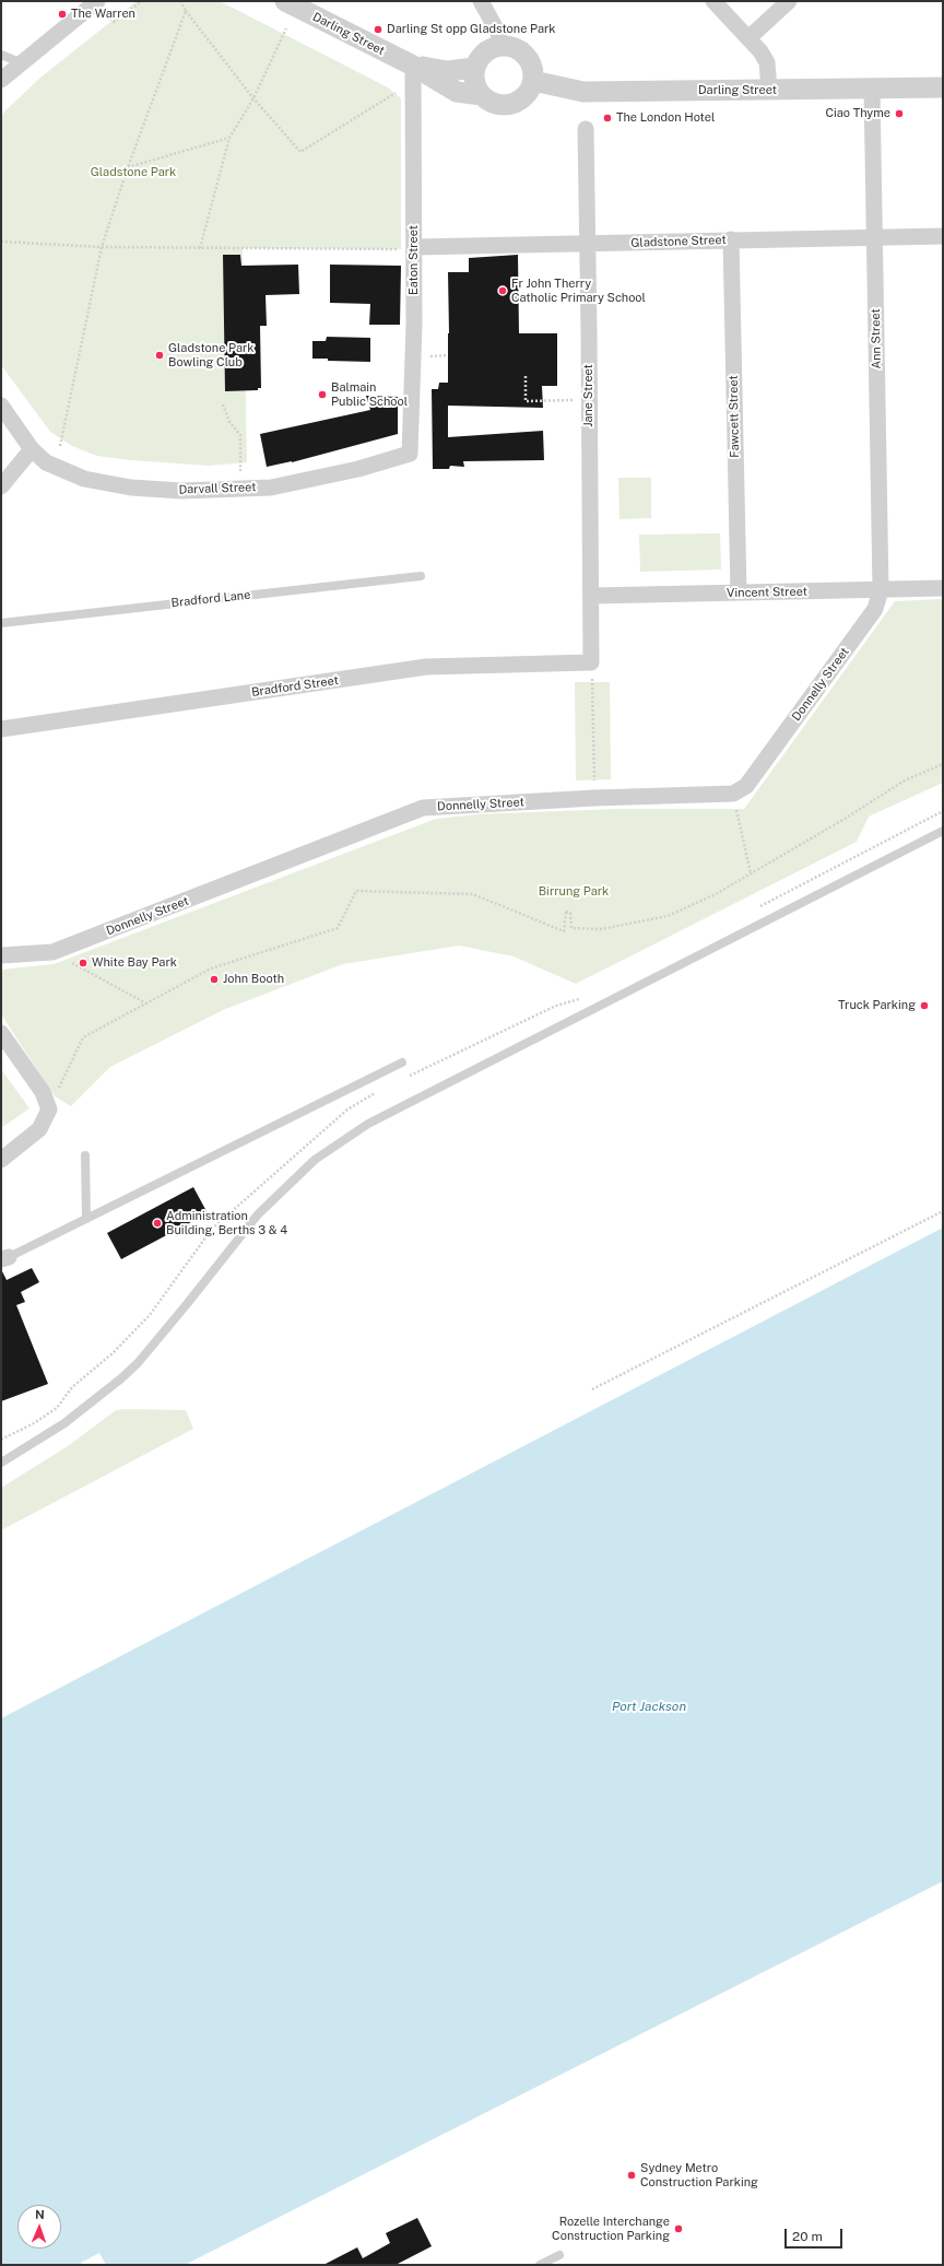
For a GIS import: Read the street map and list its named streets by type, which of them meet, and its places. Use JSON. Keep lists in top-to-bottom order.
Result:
{
  "streets": {
    "street": [
      "Darling Street",
      "Gladstone Street",
      "Eaton Street",
      "Ann Street",
      "Jane Street",
      "Fawcett Street",
      "Darvall Street",
      "Vincent Street",
      "Donnelly Street",
      "Bradford Street"
    ],
    "lane": ["Bradford Lane"]
  },
  "crossings": [
    ["Darling Street", "Eaton Street"],
    ["Darling Street", "Ann Street"],
    ["Gladstone Street", "Eaton Street"],
    ["Gladstone Street", "Ann Street"],
    ["Gladstone Street", "Jane Street"],
    ["Gladstone Street", "Fawcett Street"],
    ["Eaton Street", "Darvall Street"],
    ["Ann Street", "Vincent Street"],
    ["Ann Street", "Donnelly Street"],
    ["Jane Street", "Vincent Street"],
    ["Jane Street", "Bradford Street"],
    ["Fawcett Street", "Vincent Street"],
    ["Vincent Street", "Donnelly Street"]
  ],
  "water": ["Port Jackson"],
  "parks": ["Gladstone Park", "Birrung Park"],
  "places": [
    "The Warren",
    "Darling St opp Gladstone Park",
    "Ciao Thyme",
    "The London Hotel",
    "Fr John Therry Catholic Primary School",
    "Gladstone Park Bowling Club",
    "Balmain Public School",
    "White Bay Park",
    "John Booth",
    "Truck Parking",
    "Administration Building, Berths 3 & 4",
    "Sydney Metro Construction Parking",
    "Rozelle Interchange Construction Parking"
  ],
  "scale_bar": "20 m",
  "north": "top"
}
